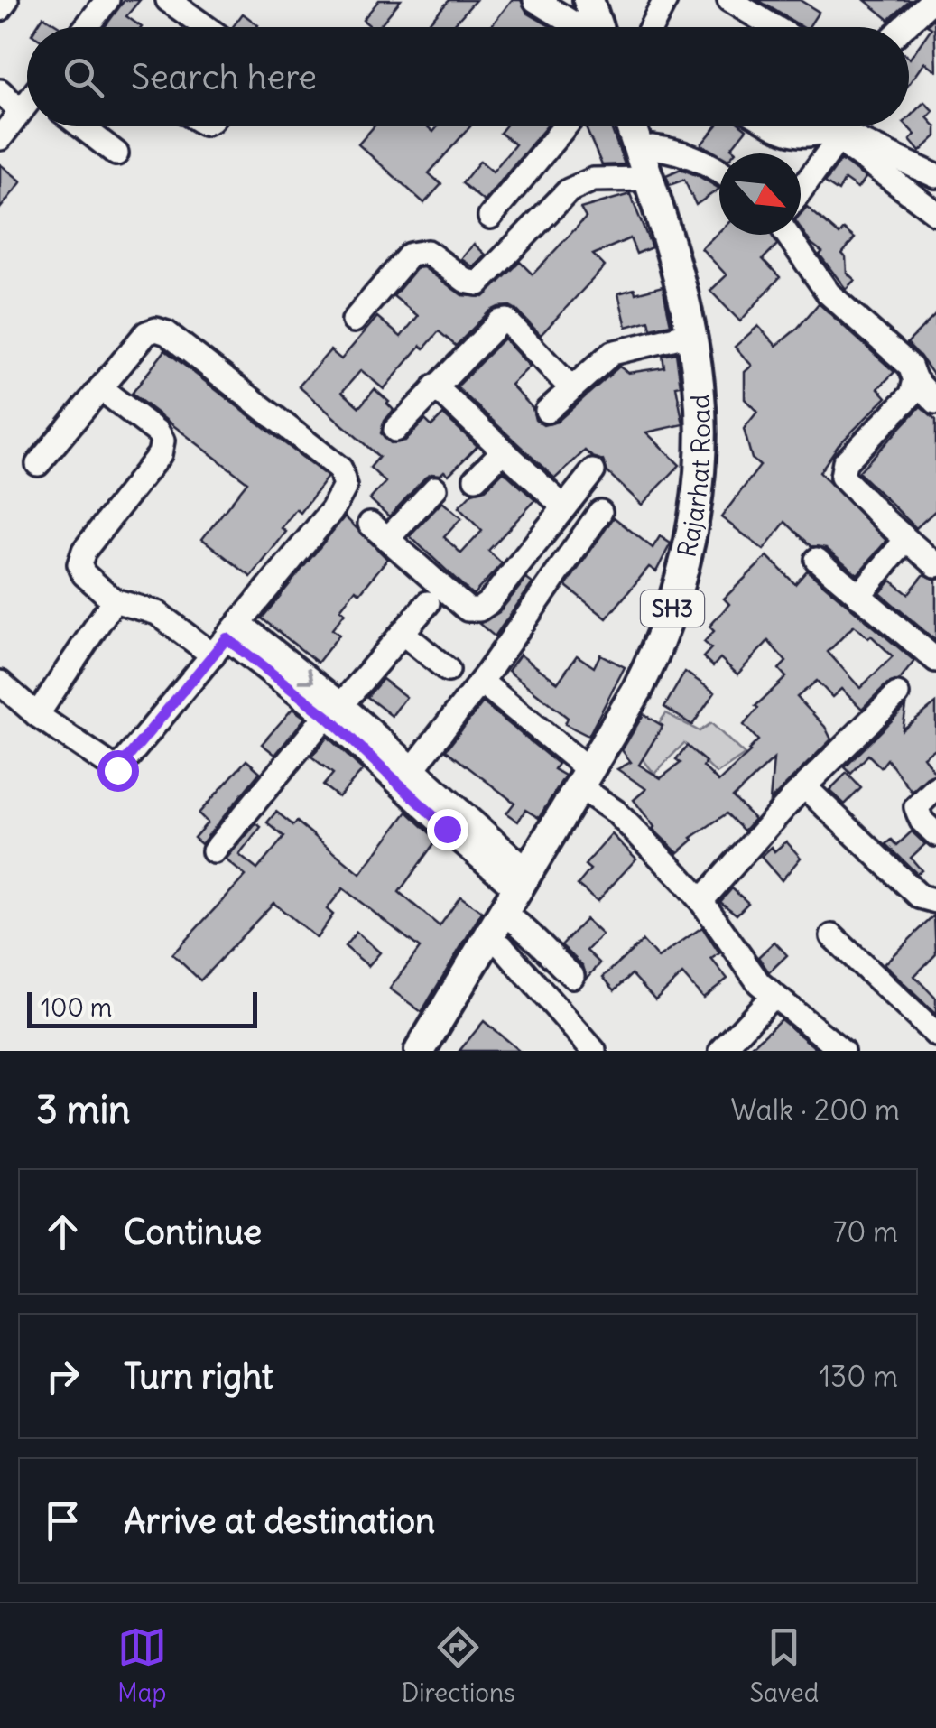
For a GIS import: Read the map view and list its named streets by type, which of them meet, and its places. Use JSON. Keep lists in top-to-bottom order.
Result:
{
  "streets": {
    "main road": ["Rajarhat Road", "SH3"]
  },
  "scale_bar": "100 m",
  "north": "bottom right",
  "page": {
    "search": "Search here",
    "scale": "100 m",
    "heading": ["3 min", "Walk · 200 m"],
    "list": [
      ["Continue", "70 m"],
      ["Turn right", "130 m"],
      "Arrive at destination"
    ],
    "nav": ["Map", "Directions", "Saved"]
  }
}
